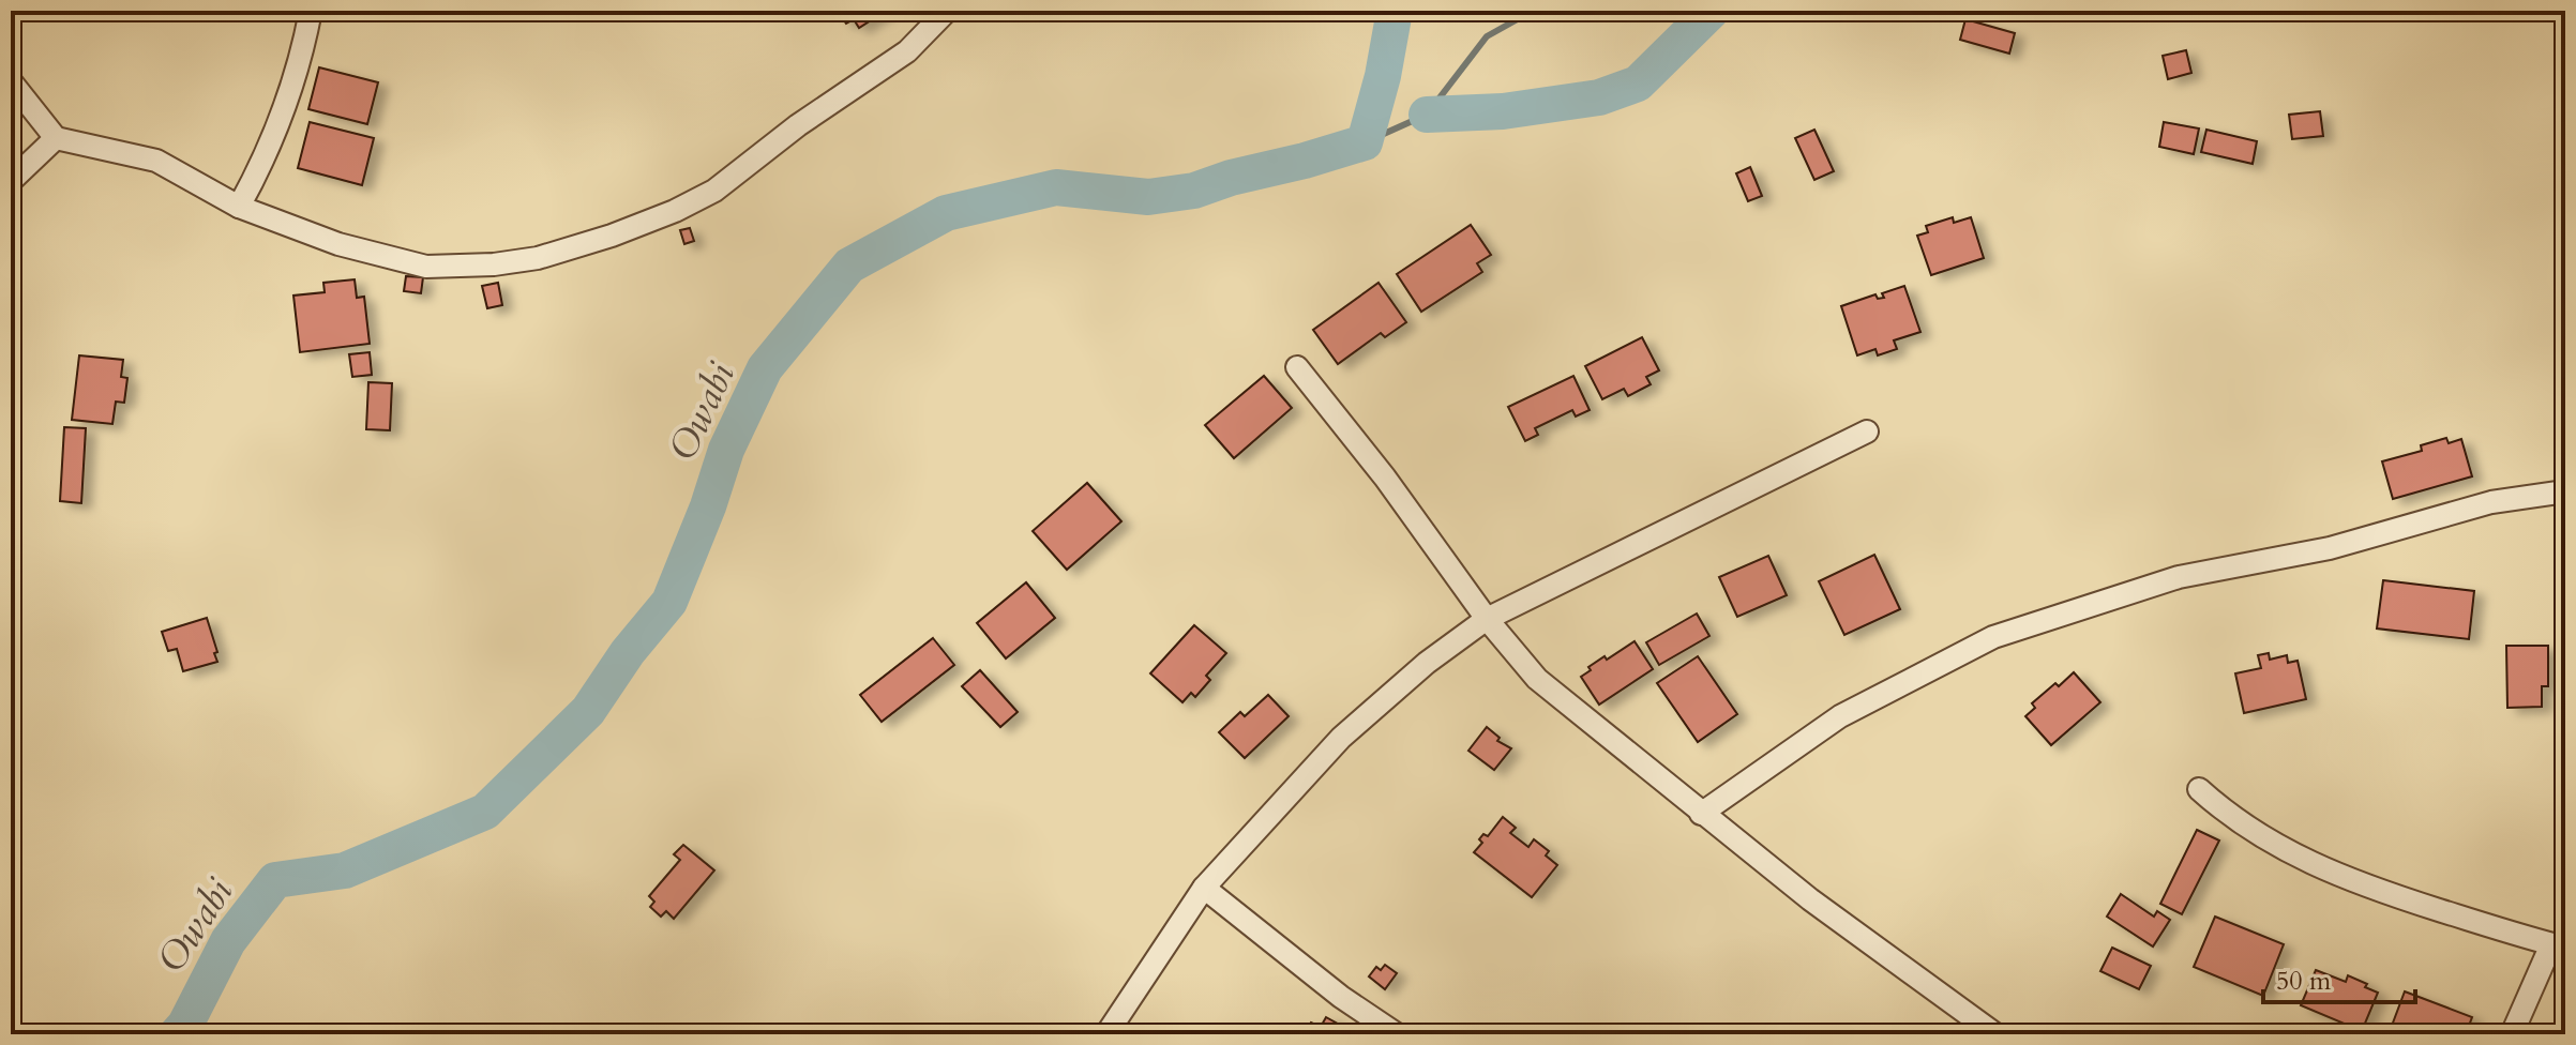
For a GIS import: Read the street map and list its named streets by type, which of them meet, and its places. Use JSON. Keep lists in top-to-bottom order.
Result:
{
  "water": ["Owabi"],
  "scale_bar": "50 m"
}
